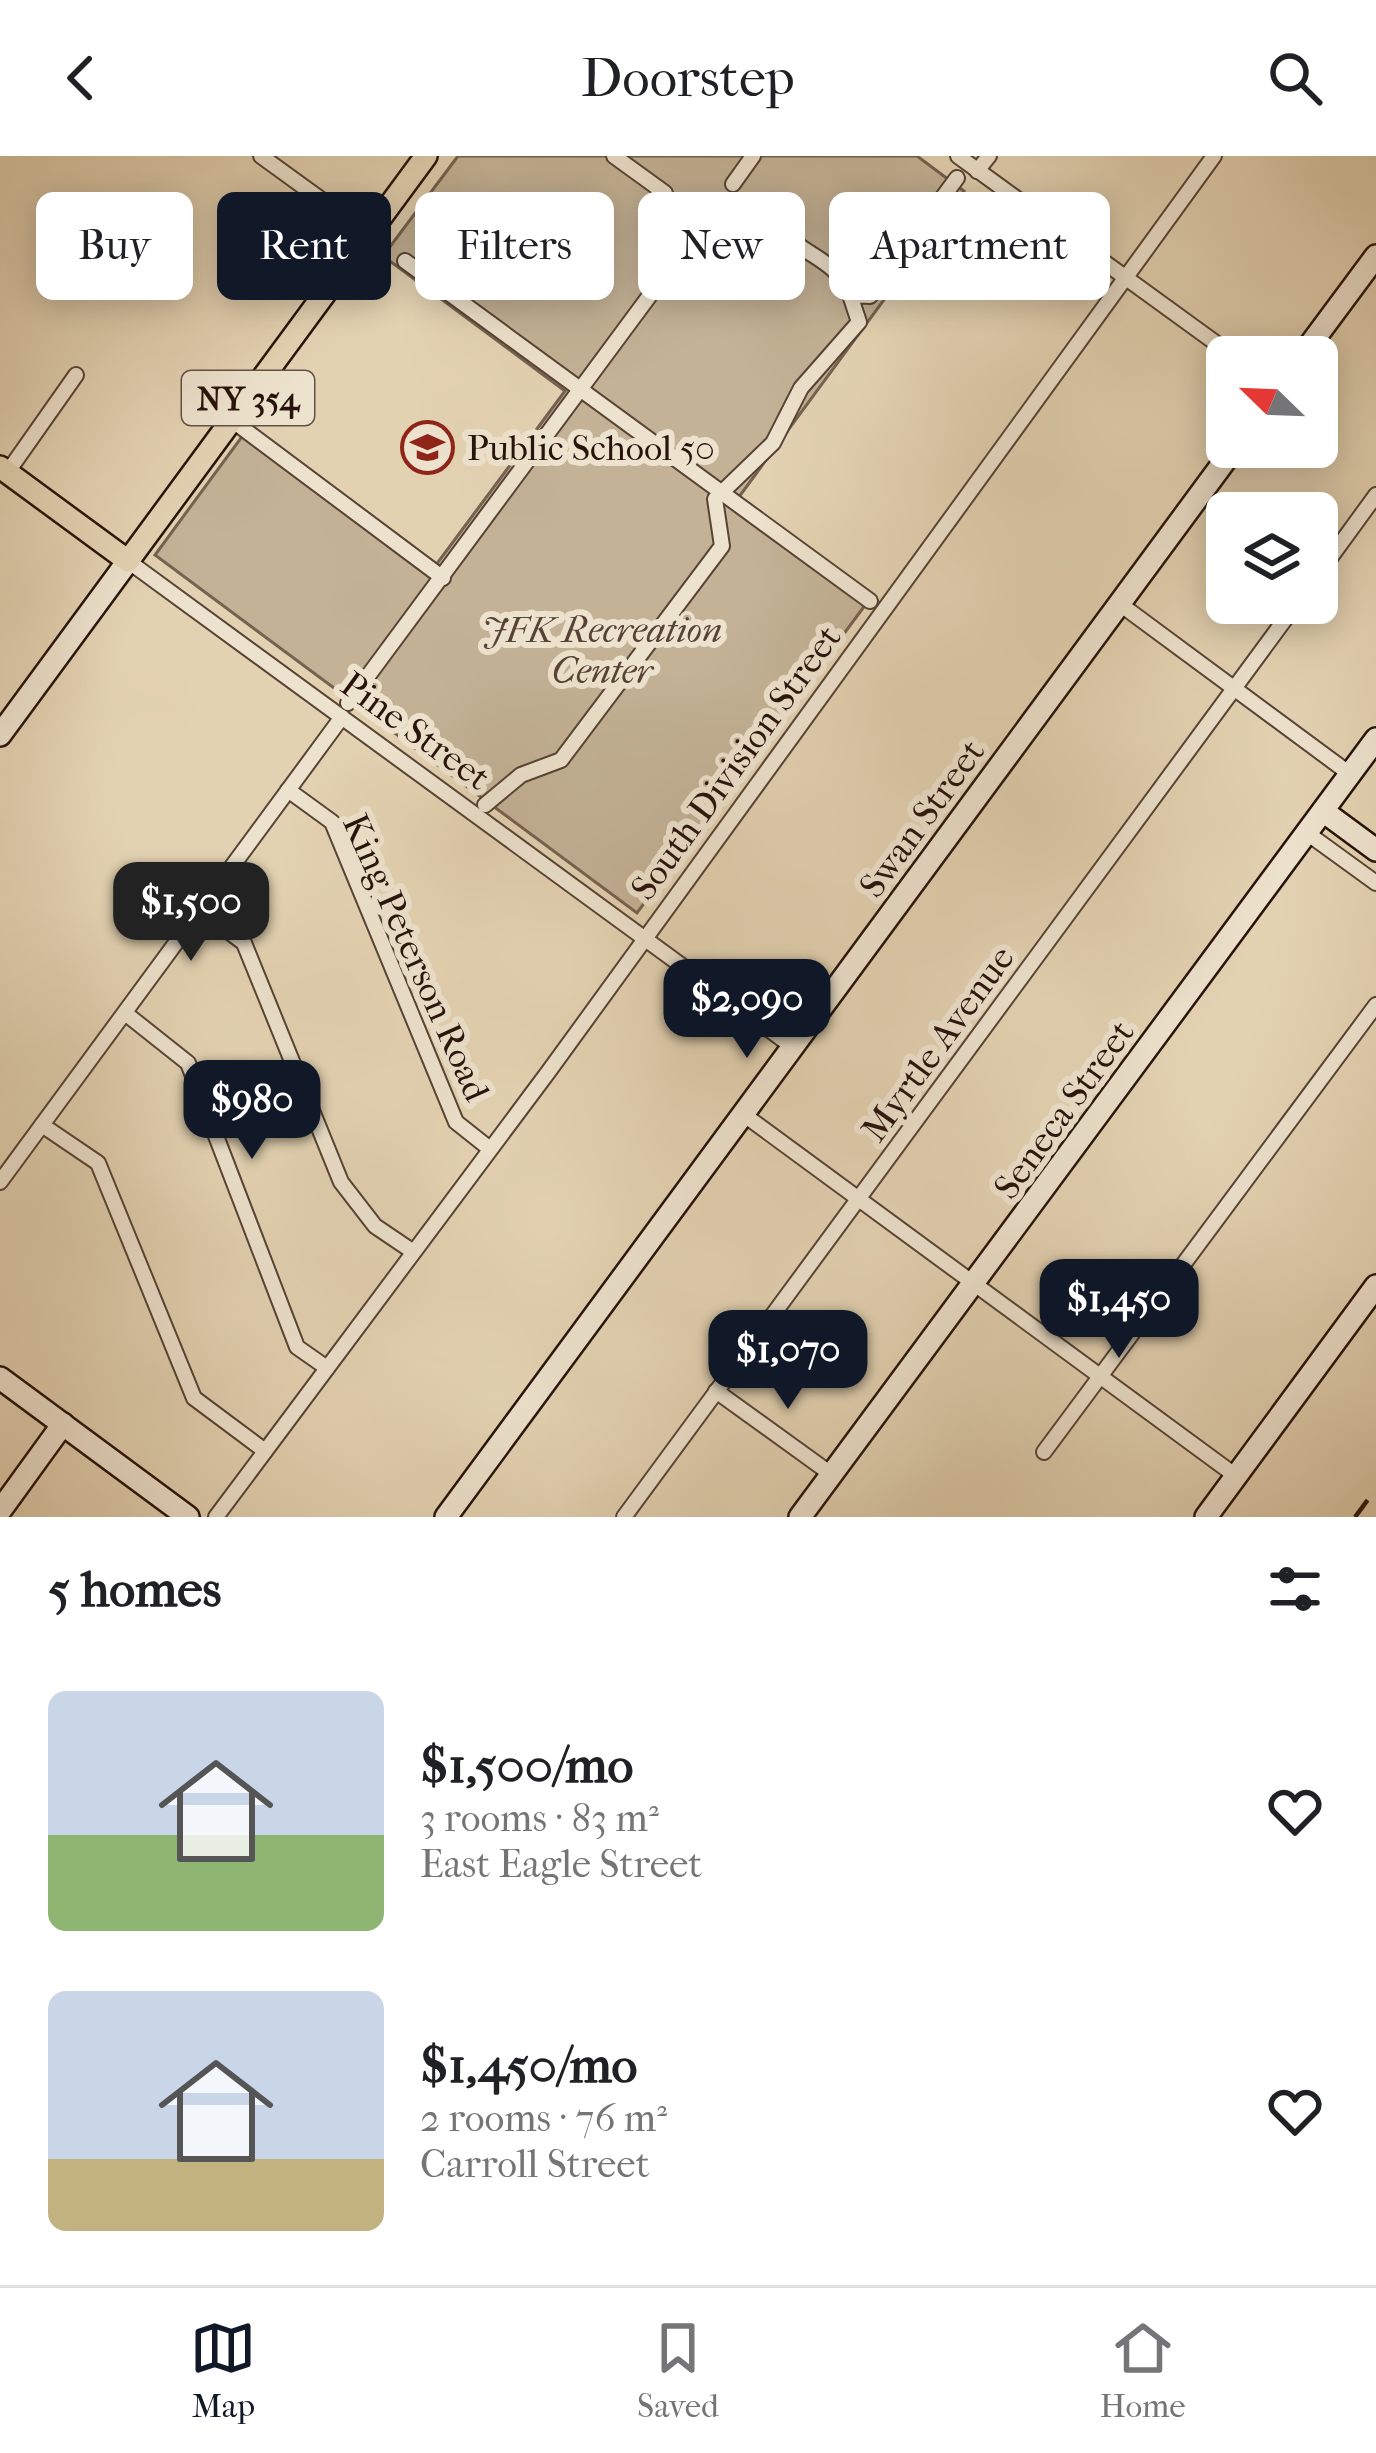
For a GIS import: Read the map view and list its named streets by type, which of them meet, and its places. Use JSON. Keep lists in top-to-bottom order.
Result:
{
  "streets": {
    "main road": [
      "NY 354",
      "Pine Street",
      "Swan Street",
      "Seneca Street"
    ],
    "street": ["South Division Street", "King Peterson Road", "Myrtle Avenue"]
  },
  "crossings": [
    ["NY 354", "Pine Street"],
    ["Pine Street", "South Division Street"],
    ["Pine Street", "Swan Street"],
    ["South Division Street", "King Peterson Road"]
  ],
  "parks": ["JFK Recreation Center"],
  "places": {
    "school or university": ["Public School 50"]
  },
  "north": "top left",
  "page": {
    "header": "Doorstep",
    "chip": [
      "Buy",
      "Rent",
      "Filters",
      "New",
      "Apartment"
    ],
    "price": [
      "$1,500",
      "$2,090",
      "$980",
      "$1,450",
      "$1,070"
    ],
    "heading": "5 homes",
    "list": [
      {
        "name": "$1,500/mo",
        "note": "3 rooms · 83 m² · East Eagle Street"
      },
      {
        "name": "$1,450/mo",
        "note": "2 rooms · 76 m² · Carroll Street"
      }
    ],
    "tabs": ["Map", "Saved", "Home"]
  }
}
